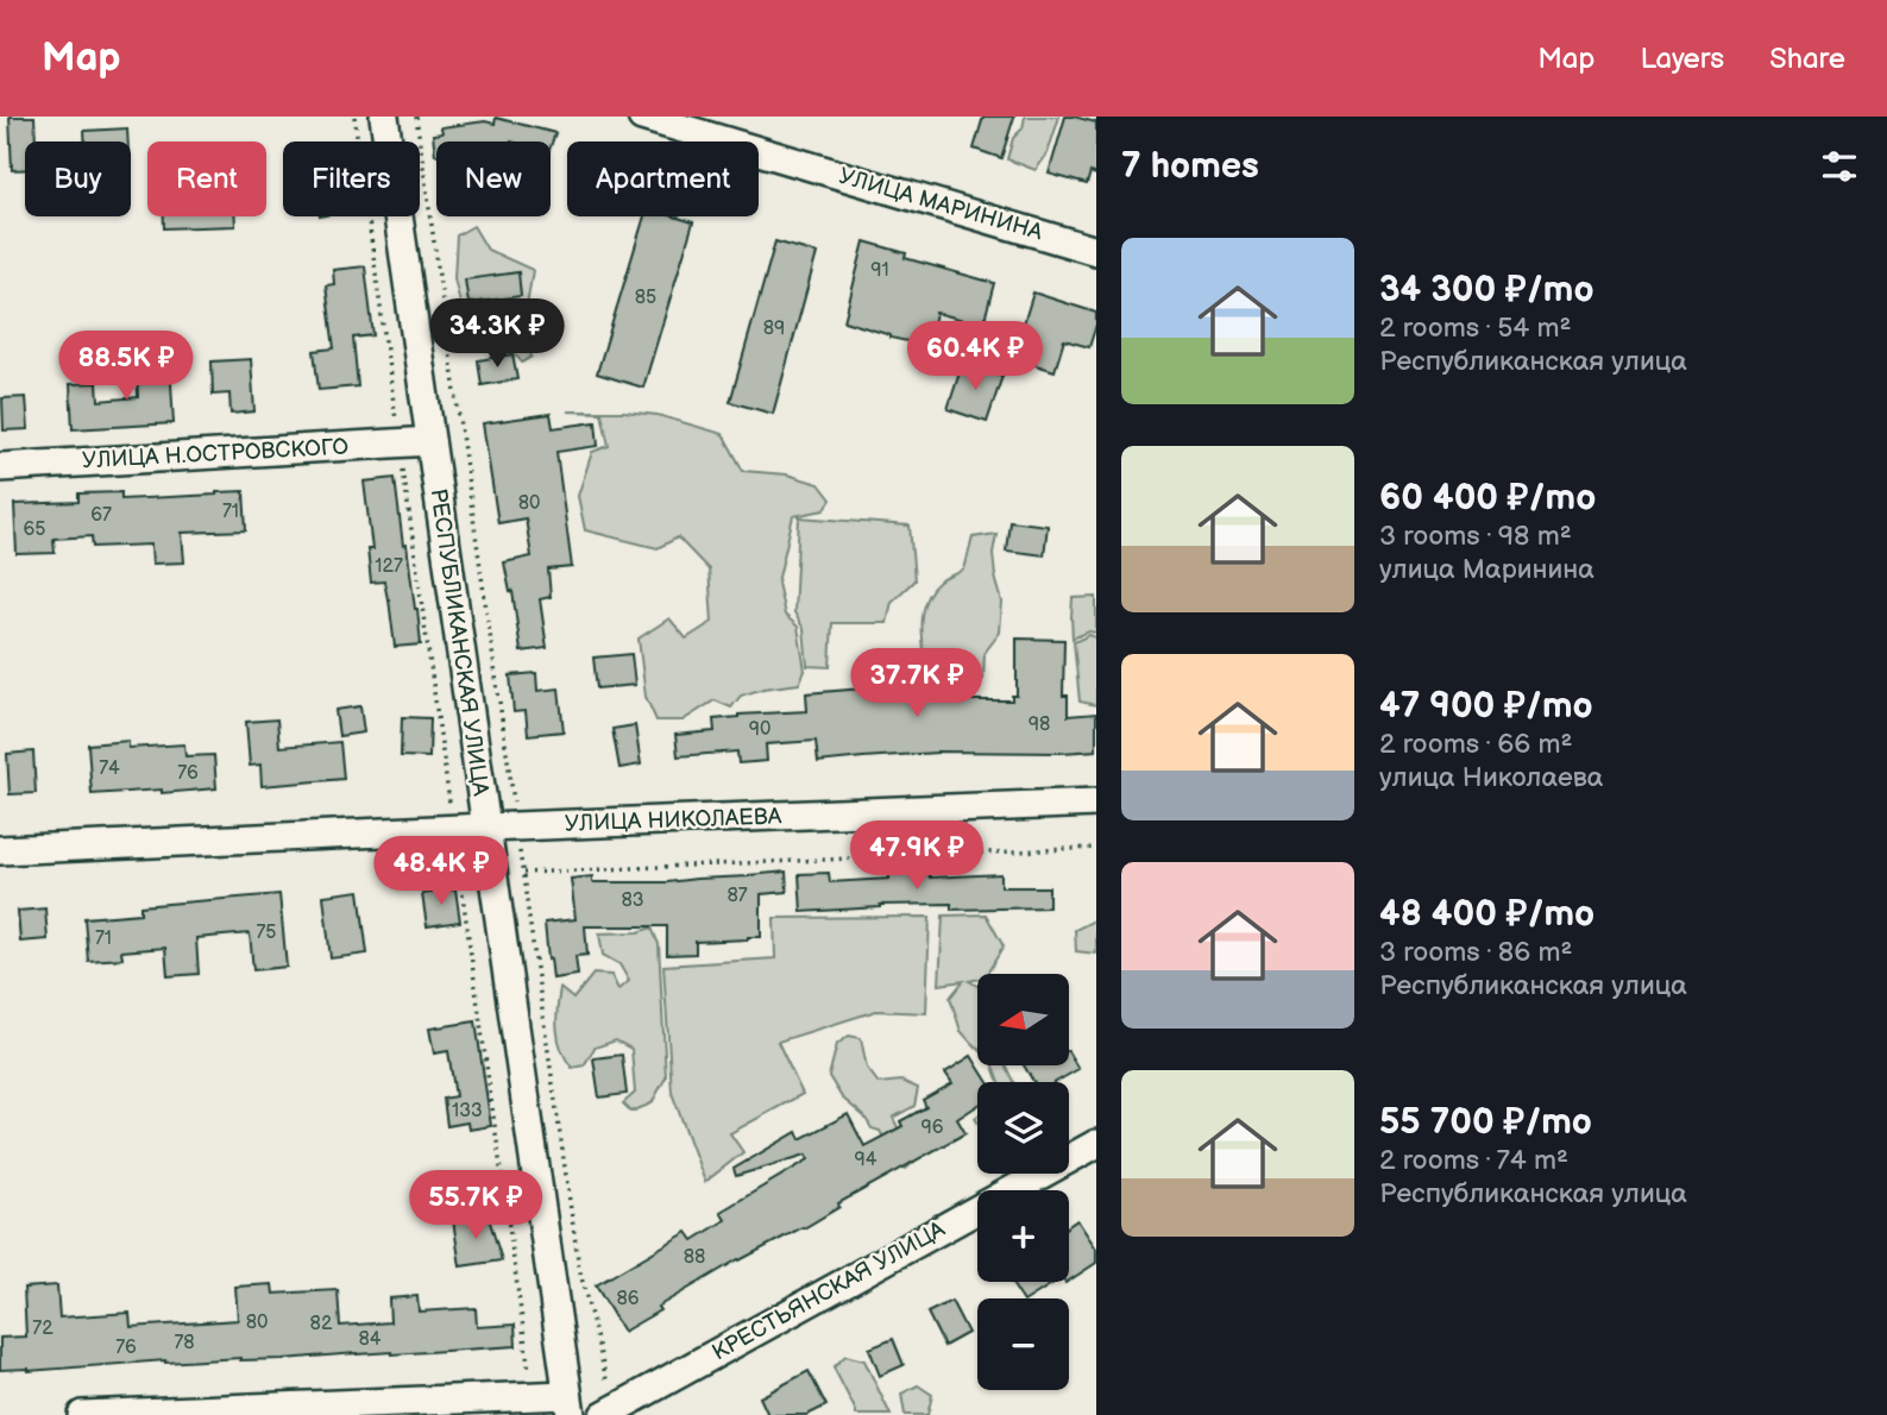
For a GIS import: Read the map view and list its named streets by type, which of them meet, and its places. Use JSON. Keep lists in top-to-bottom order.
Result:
{
  "streets": {
    "street": [
      "УЛИЦА МАРИНИНА",
      "УЛИЦА Н.ОСТРОВСКОГО",
      "РЕСПУБЛИКАНСКАЯ УЛИЦА",
      "УЛИЦА НИКОЛАЕВА",
      "КРЕСТЬЯНСКАЯ УЛИЦА"
    ]
  },
  "crossings": [
    ["УЛИЦА Н.ОСТРОВСКОГО", "РЕСПУБЛИКАНСКАЯ УЛИЦА"],
    ["РЕСПУБЛИКАНСКАЯ УЛИЦА", "УЛИЦА НИКОЛАЕВА"]
  ],
  "house_numbers": [
    "91",
    "85",
    "89",
    "80",
    "71",
    "67",
    "65",
    "127",
    "98",
    "90",
    "74",
    "76",
    "87",
    "83",
    "75",
    "71",
    "133",
    "96",
    "94",
    "88",
    "86",
    "80",
    "82",
    "72",
    "84",
    "78",
    "76"
  ],
  "north": "left",
  "page": {
    "header": "Map",
    "nav": ["Map", "Layers", "Share"],
    "heading": "7 homes",
    "chip": [
      "Buy",
      "Rent",
      "Filters",
      "New",
      "Apartment"
    ],
    "list": [
      {
        "name": "34 300 ₽/mo",
        "note": "2 rooms · 54 m² · Республиканская улица"
      },
      {
        "name": "60 400 ₽/mo",
        "note": "3 rooms · 98 m² · улица Маринина"
      },
      {
        "name": "47 900 ₽/mo",
        "note": "2 rooms · 66 m² · улица Николаева"
      },
      {
        "name": "48 400 ₽/mo",
        "note": "3 rooms · 86 m² · Республиканская улица"
      },
      {
        "name": "55 700 ₽/mo",
        "note": "2 rooms · 74 m² · Республиканская улица"
      }
    ],
    "price": [
      "34.3K ₽",
      "60.4K ₽",
      "88.5K ₽",
      "37.7K ₽",
      "47.9K ₽",
      "48.4K ₽",
      "55.7K ₽"
    ],
    "map_buttons": ["+", "−"]
  }
}
